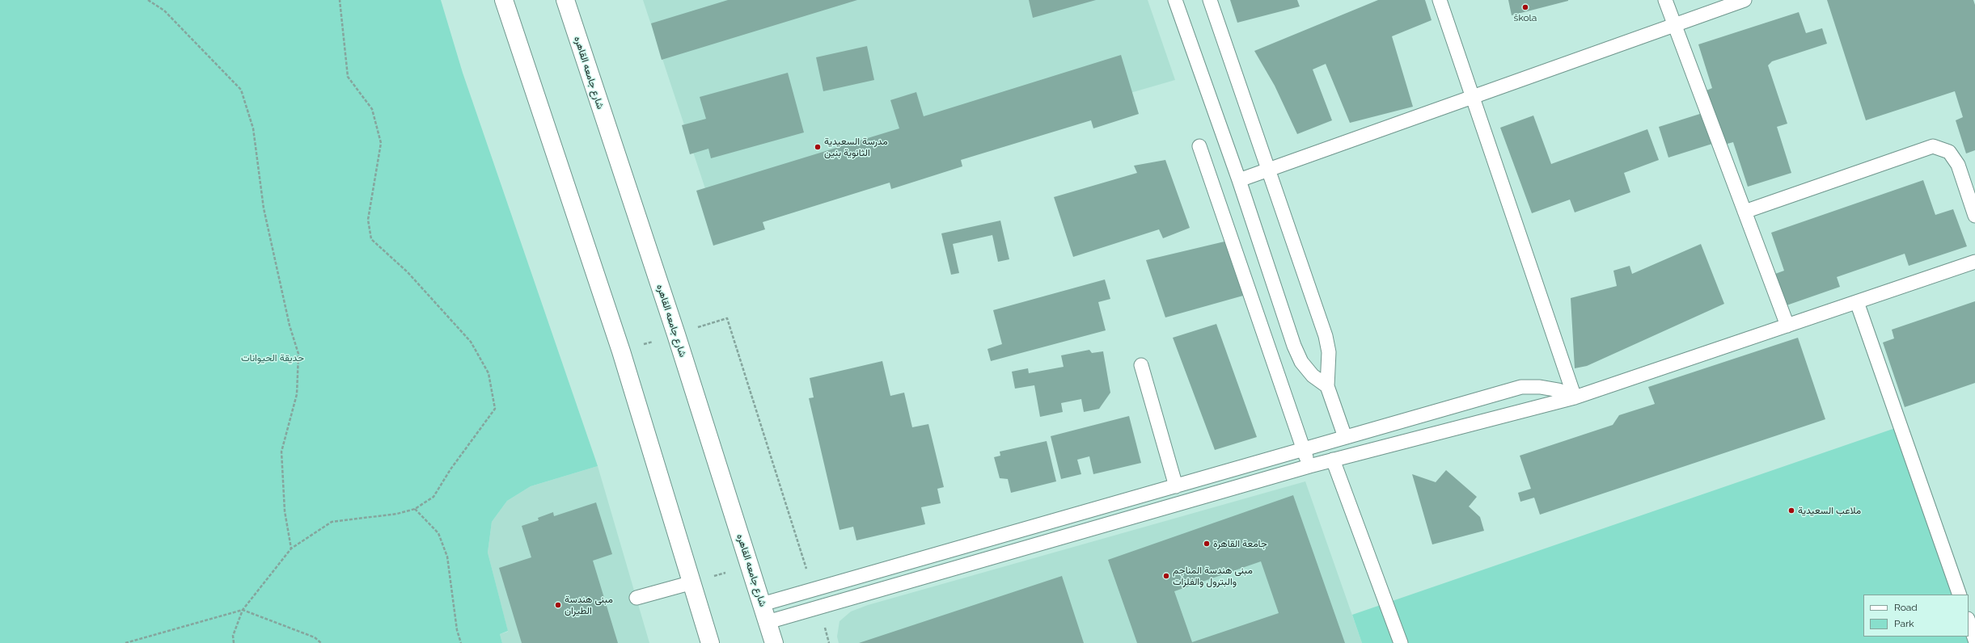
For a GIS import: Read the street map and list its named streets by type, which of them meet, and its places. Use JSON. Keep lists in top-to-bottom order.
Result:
{
  "streets": {
    "main road": ["شارع جامعه القاهره"]
  },
  "parks": ["حديقة الحيوانات"],
  "places": [
    "škola",
    "مدرسة السعيدية الثانوية بنين",
    "ملاعب السعيدية",
    "جامعة القاهرة",
    "مبنى هندسة المناجم والبترول والفلزات",
    "مبنى هندسة الطيران"
  ],
  "legend": ["Road", "Park"]
}
